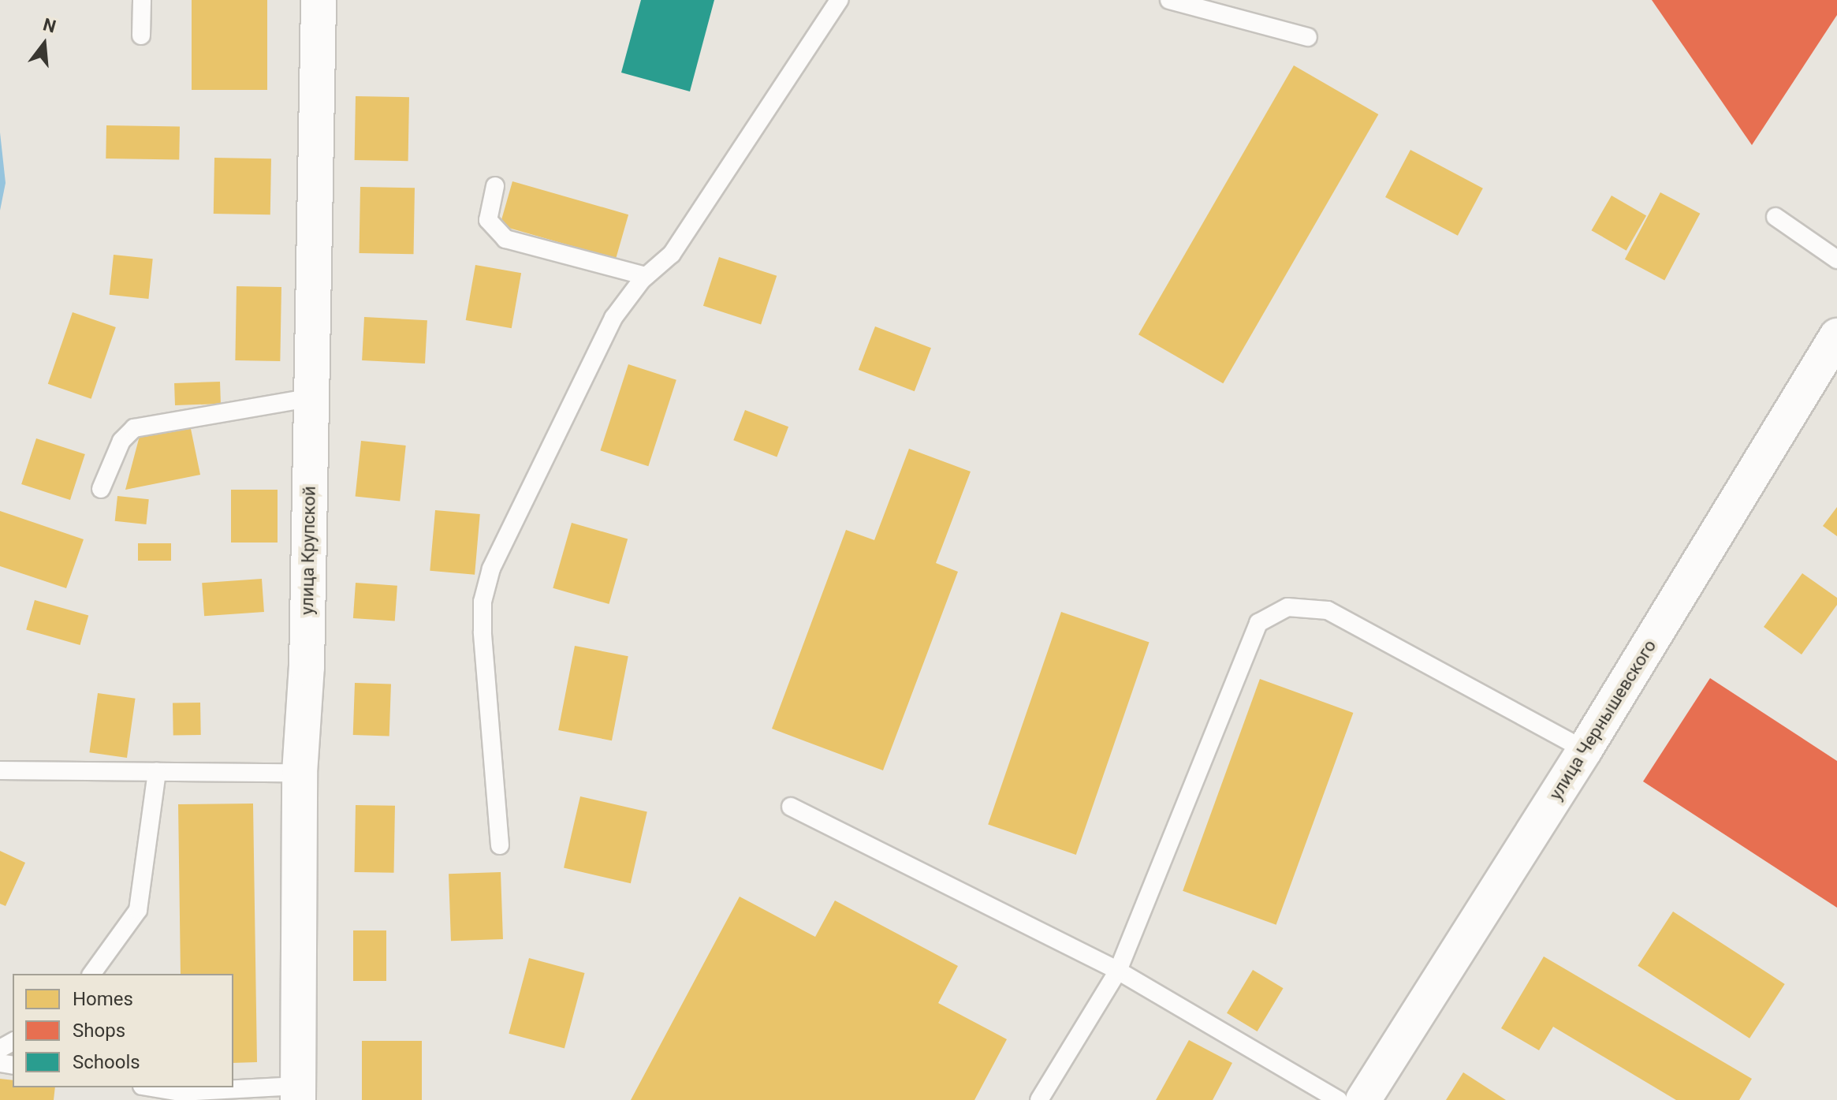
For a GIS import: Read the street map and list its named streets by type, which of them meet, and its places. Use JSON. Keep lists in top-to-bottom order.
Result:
{
  "streets": {
    "street": ["улица Крупской", "улица Чернышевского"]
  },
  "legend": ["Homes", "Shops", "Schools"],
  "north": "top"
}
